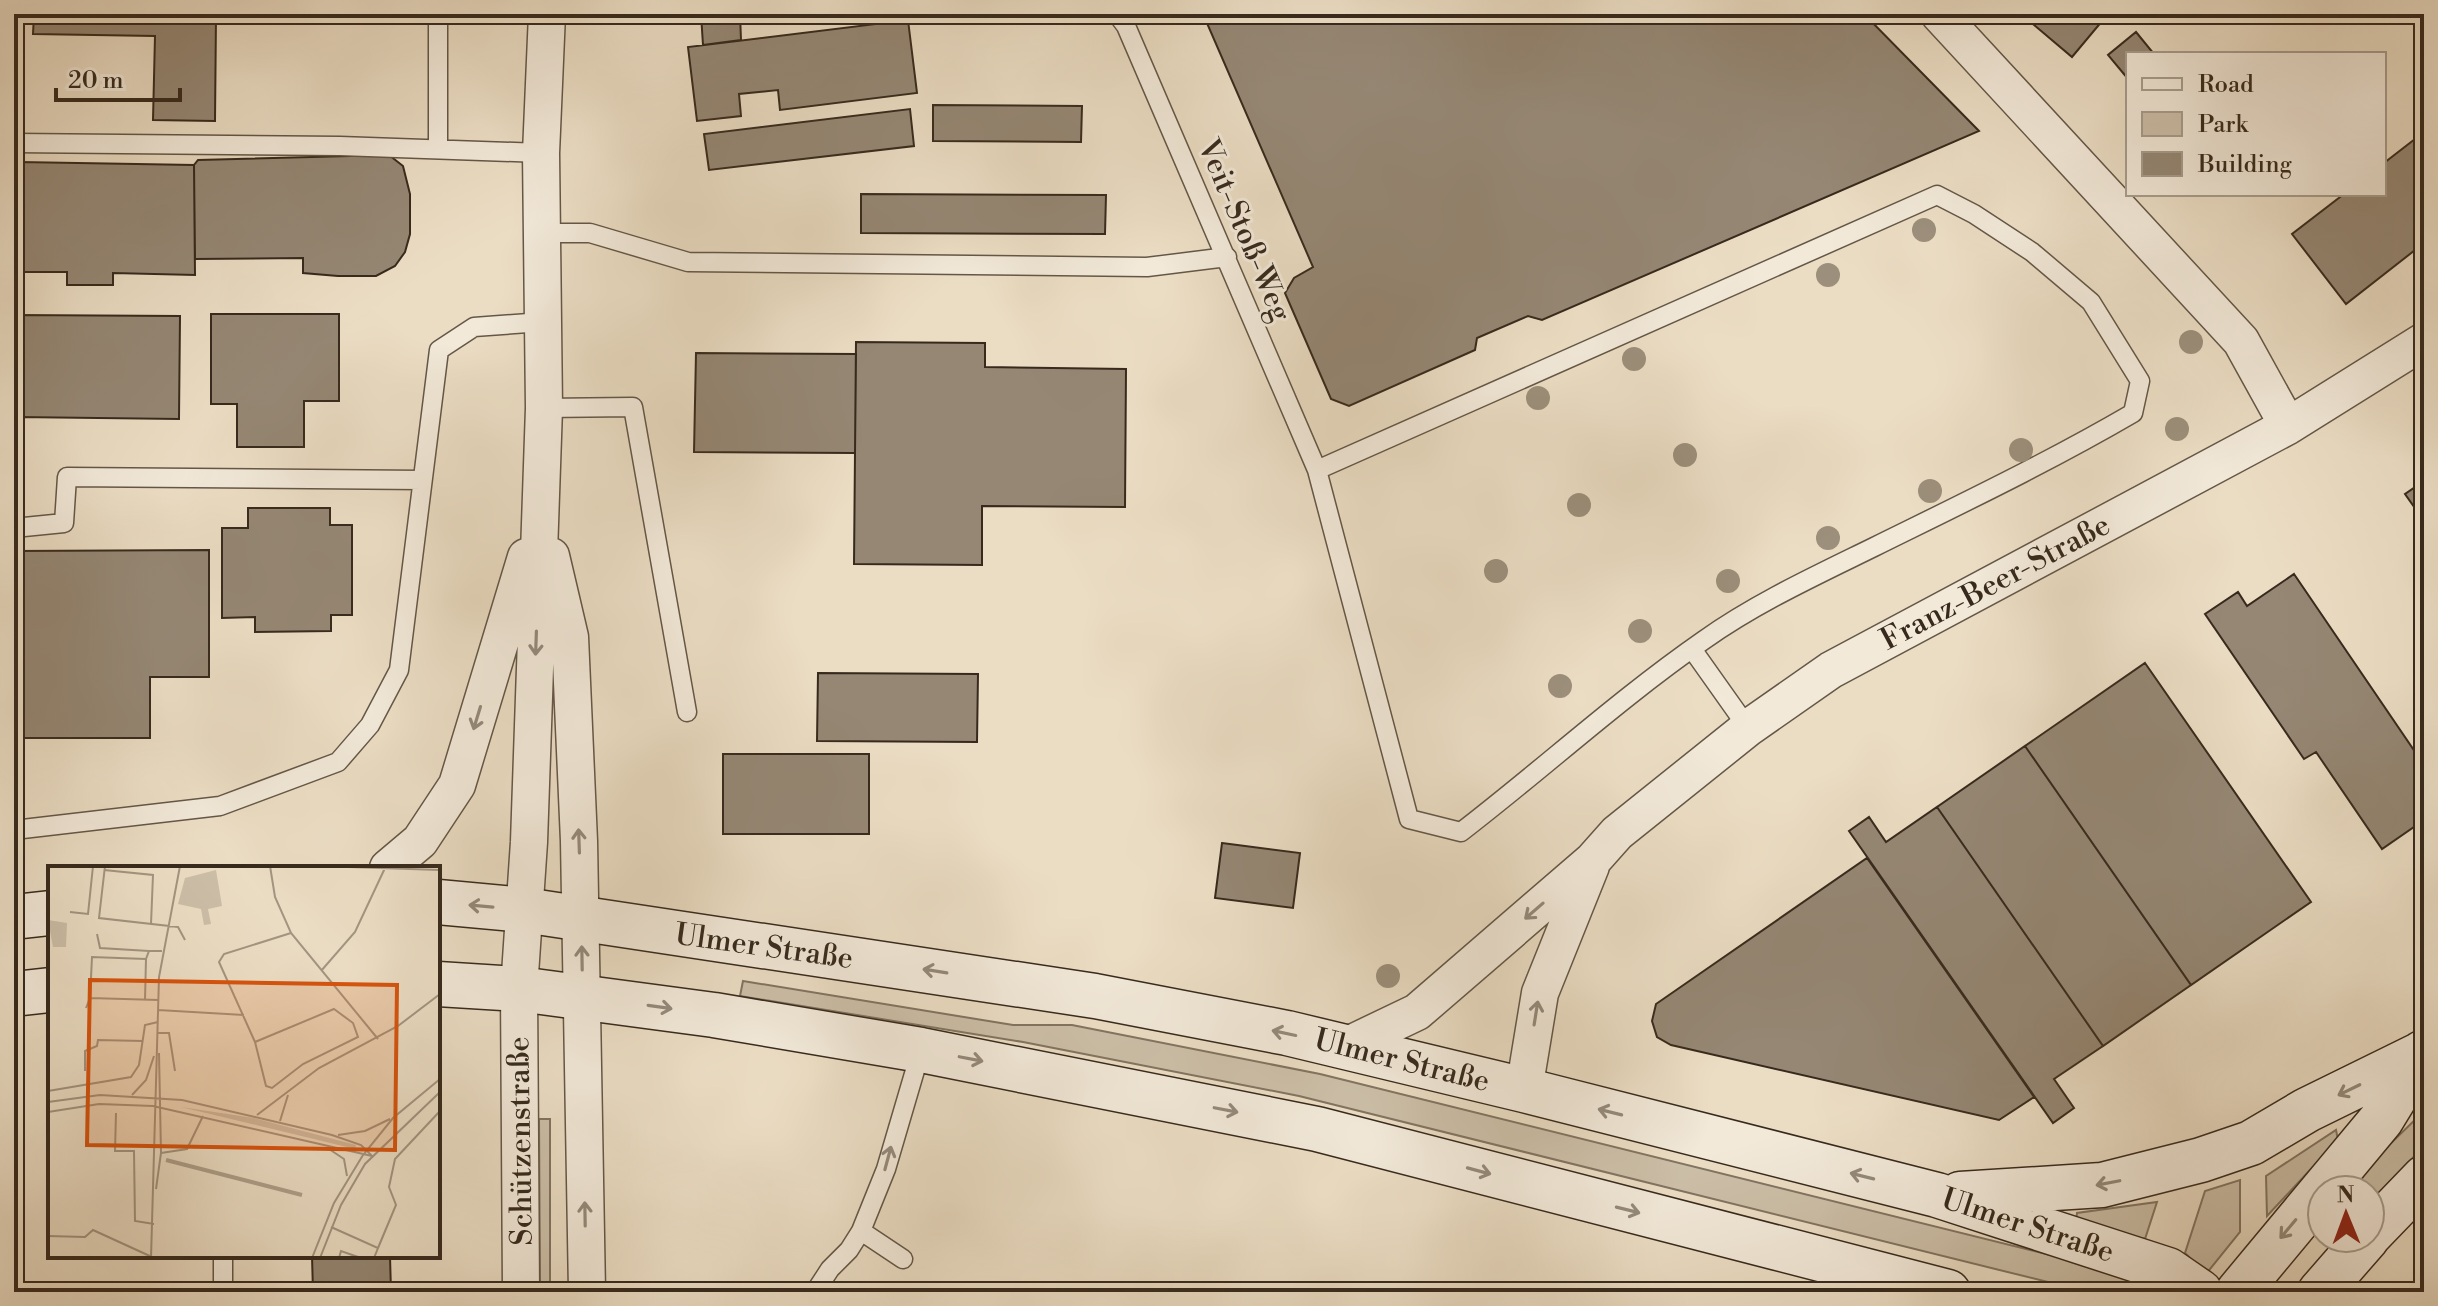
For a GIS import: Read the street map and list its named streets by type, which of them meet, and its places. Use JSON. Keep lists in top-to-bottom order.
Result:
{
  "streets": {
    "main road": ["Ulmer Straße"],
    "street": ["Franz-Beer-Straße", "Schützenstraße"],
    "lane": ["Veit-Stoß-Weg"]
  },
  "crossings": [
    ["Franz-Beer-Straße", "Ulmer Straße"]
  ],
  "legend": ["Road", "Park", "Building"],
  "scale_bar": "20 m",
  "north": "top"
}
